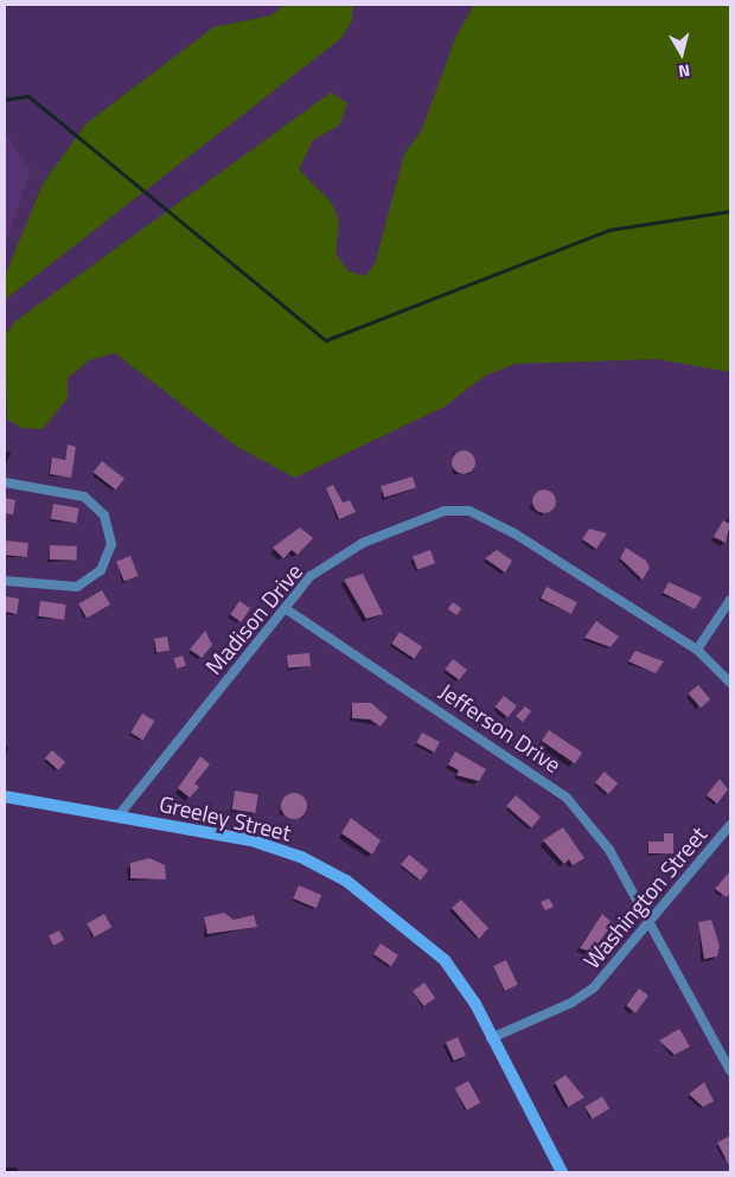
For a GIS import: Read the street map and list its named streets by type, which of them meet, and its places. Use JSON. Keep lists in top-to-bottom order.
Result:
{
  "streets": {
    "street": [
      "Madison Drive",
      "Jefferson Drive",
      "Greeley Street",
      "Washington Street"
    ]
  },
  "crossings": [
    ["Madison Drive", "Jefferson Drive"],
    ["Madison Drive", "Greeley Street"],
    ["Jefferson Drive", "Washington Street"],
    ["Greeley Street", "Washington Street"]
  ],
  "north": "bottom"
}
